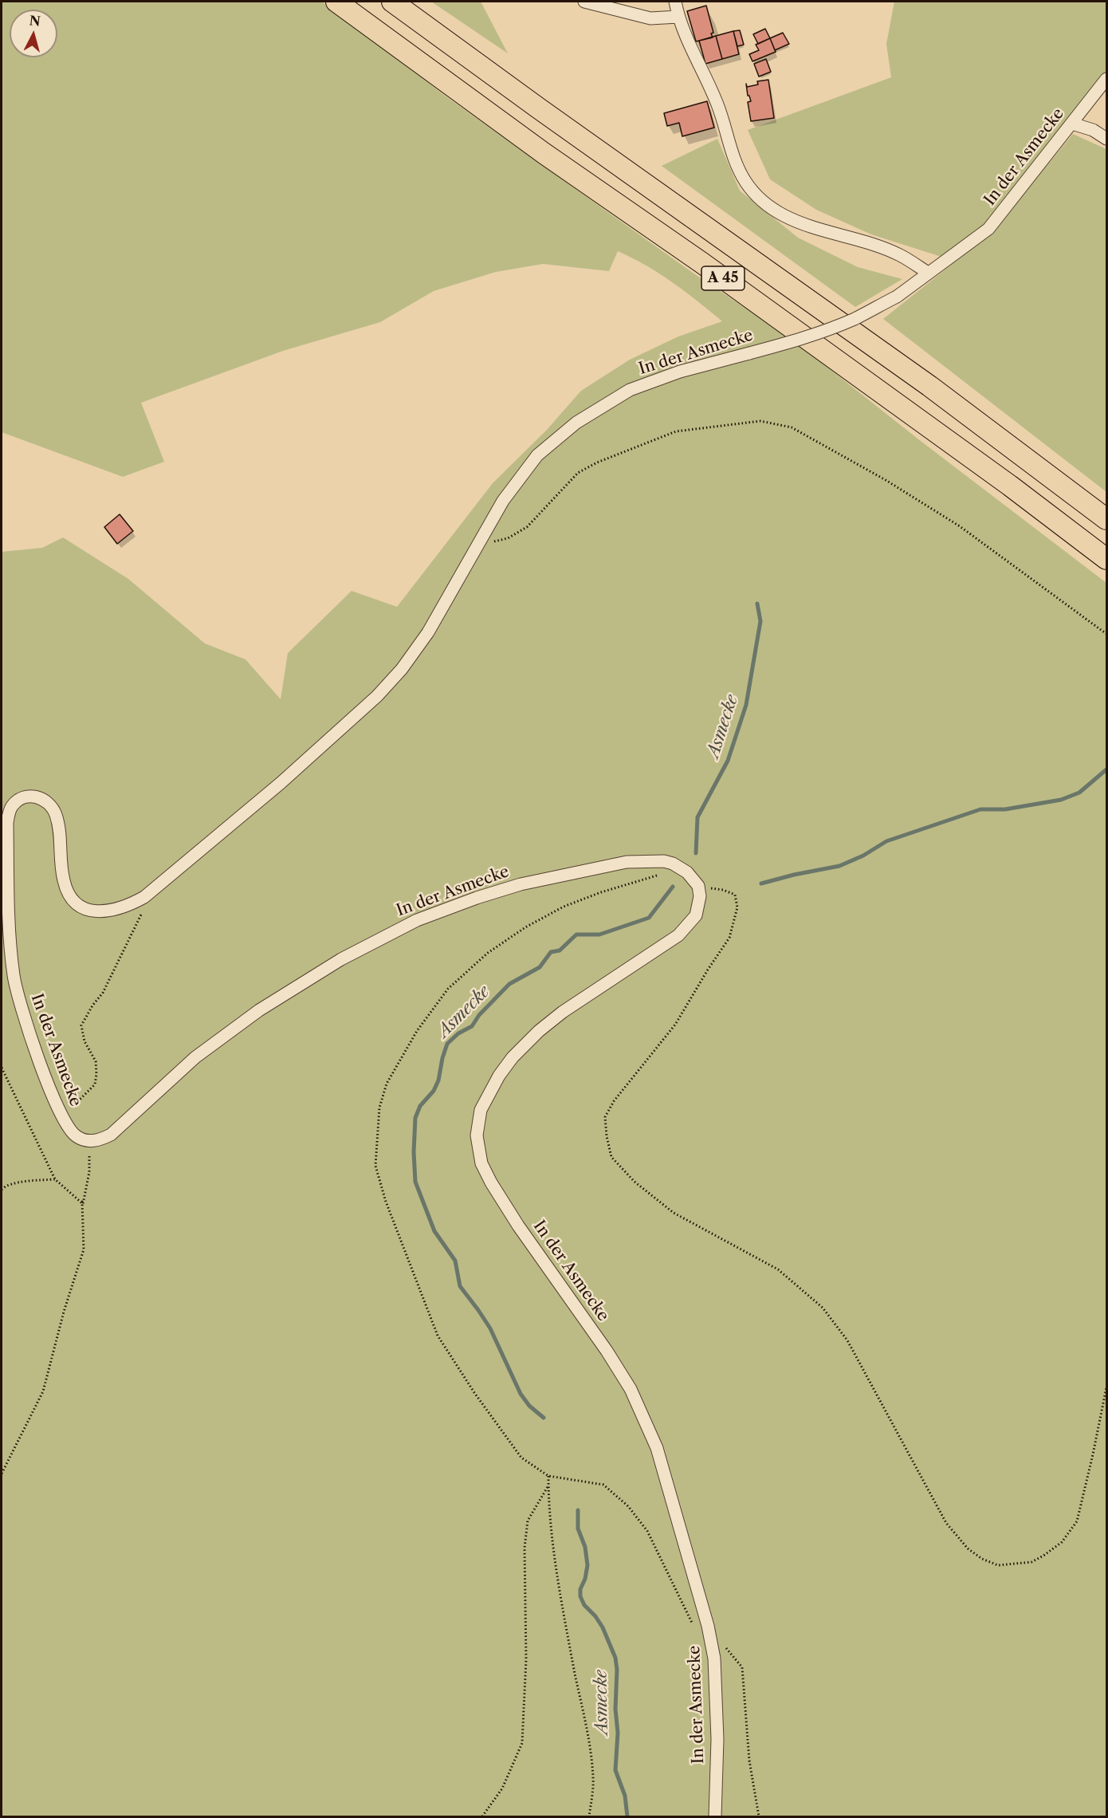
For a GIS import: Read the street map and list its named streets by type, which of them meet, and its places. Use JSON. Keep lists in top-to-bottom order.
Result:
{
  "streets": {
    "highway": ["A 45"],
    "street": ["In der Asmecke"]
  },
  "water": ["Asmecke"],
  "north": "top"
}
